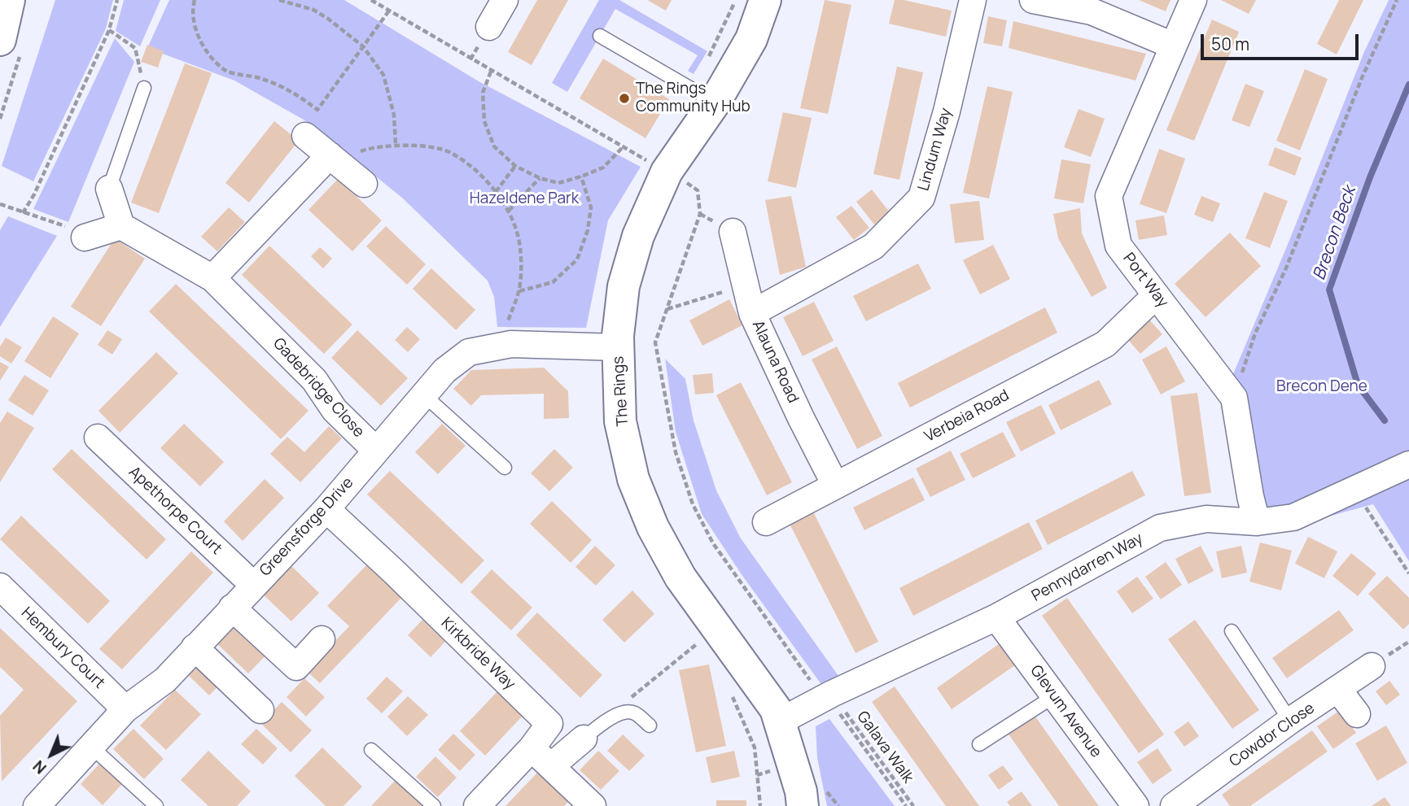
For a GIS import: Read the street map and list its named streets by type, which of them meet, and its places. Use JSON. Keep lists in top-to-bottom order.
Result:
{
  "streets": {
    "street": [
      "Lindum Way",
      "Port Way",
      "Alauna Road",
      "Gadebridge Close",
      "The Rings",
      "Verbeia Road",
      "Apethorpe Court",
      "Greensforge Drive",
      "Pennydarren Way",
      "Hembury Court",
      "Kirkbride Way",
      "Glevum Avenue",
      "Cowdor Close"
    ],
    "path": ["Galava Walk"]
  },
  "crossings": [
    ["Lindum Way", "Alauna Road"],
    ["Port Way", "Verbeia Road"],
    ["Port Way", "Pennydarren Way"],
    ["Alauna Road", "Verbeia Road"],
    ["Gadebridge Close", "Greensforge Drive"],
    ["The Rings", "Greensforge Drive"],
    ["The Rings", "Pennydarren Way"],
    ["Apethorpe Court", "Greensforge Drive"],
    ["Greensforge Drive", "Hembury Court"],
    ["Greensforge Drive", "Kirkbride Way"],
    ["Pennydarren Way", "Glevum Avenue"],
    ["Pennydarren Way", "Galava Walk"]
  ],
  "water": ["Brecon Beck"],
  "parks": ["Hazeldene Park", "Brecon Dene"],
  "places": ["The Rings Community Hub"],
  "scale_bar": "50 m",
  "north": "bottom left"
}
